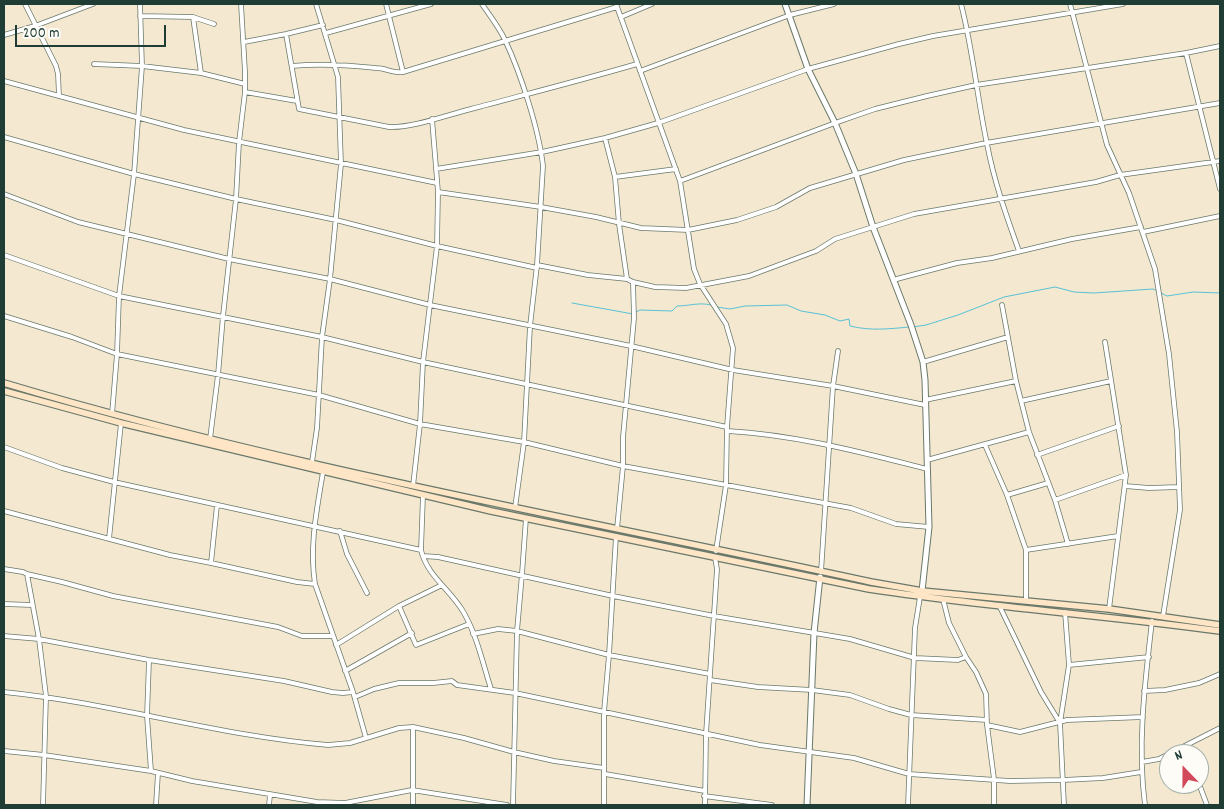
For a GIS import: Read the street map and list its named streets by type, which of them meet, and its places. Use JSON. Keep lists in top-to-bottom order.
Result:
{
  "scale_bar": "200 m",
  "north": "top"
}
